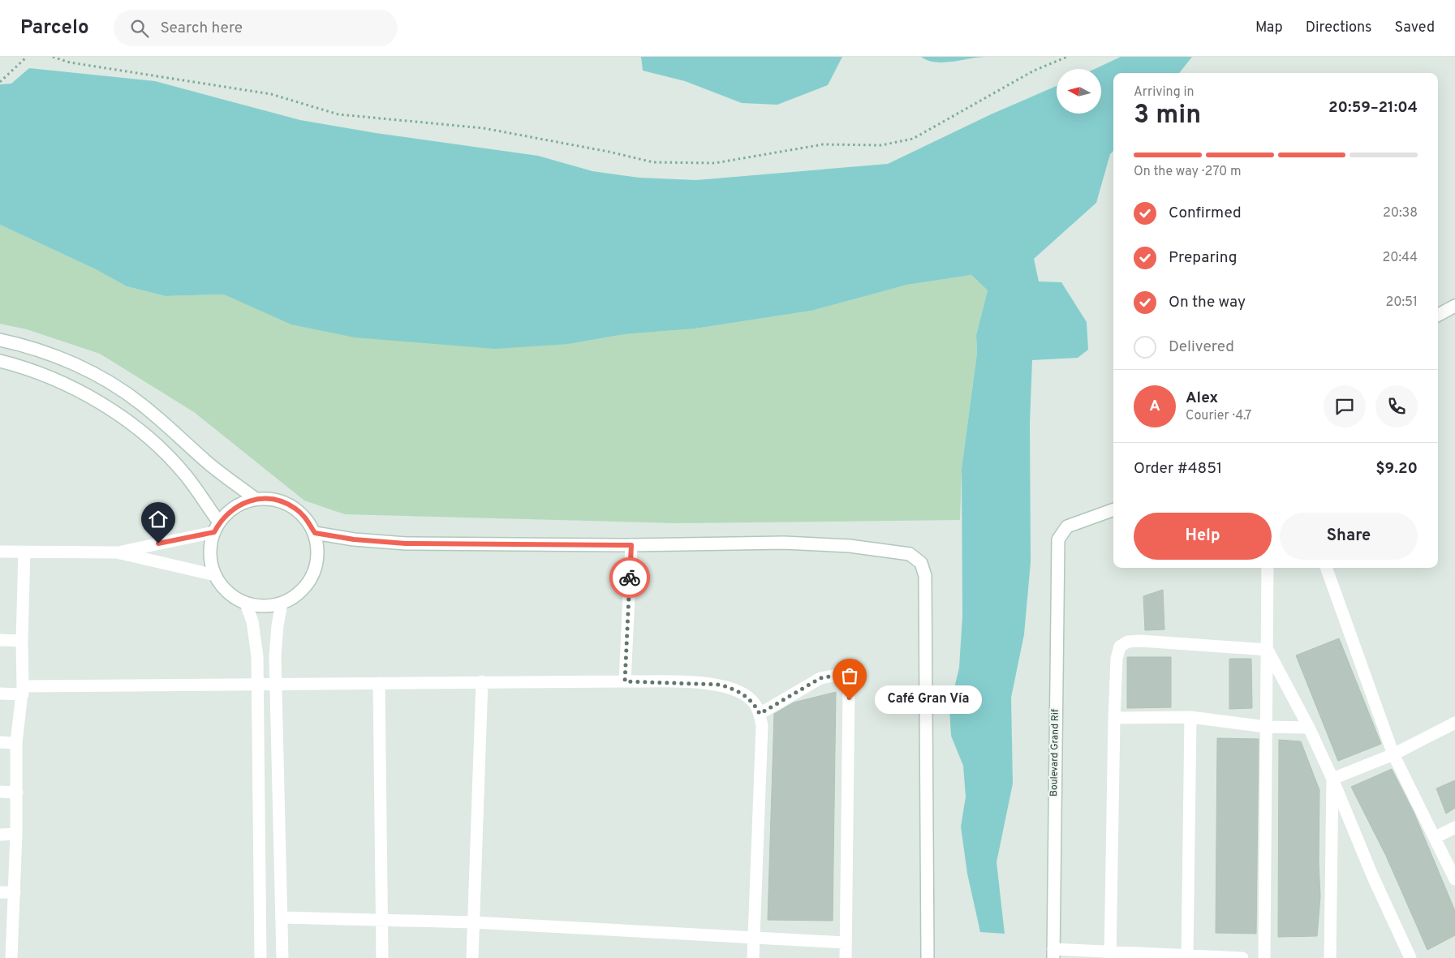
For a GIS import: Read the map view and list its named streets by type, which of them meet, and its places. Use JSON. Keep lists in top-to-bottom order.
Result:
{
  "streets": {
    "street": ["Boulevard Grand Rif"]
  },
  "places": ["Café Gran Vía"],
  "north": "left",
  "page": {
    "header": "Parcelo",
    "search": "Search here",
    "nav": ["Map", "Directions", "Saved"],
    "heading": ["3 min", "Arriving in", "20:59–21:04"],
    "panel": [
      "Alex",
      "Courier · 4.7",
      "Order #4851",
      "$9.20"
    ],
    "bar": "On the way · 270 m",
    "list": [
      ["Confirmed", "20:38"],
      ["Preparing", "20:44"],
      ["On the way", "20:51"],
      "Delivered"
    ],
    "round": "A",
    "buttons": ["Help", "Share"],
    "bubble": "Café Gran Vía"
  }
}
